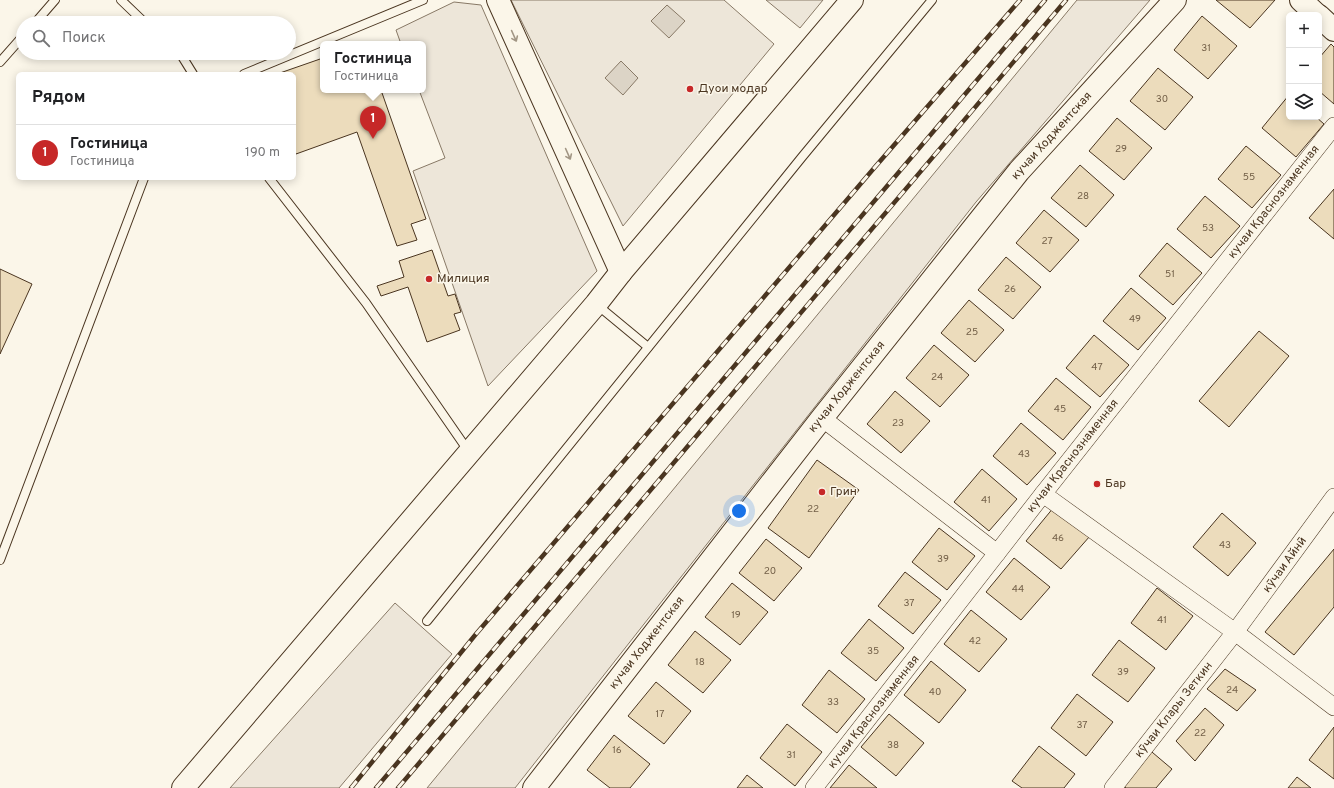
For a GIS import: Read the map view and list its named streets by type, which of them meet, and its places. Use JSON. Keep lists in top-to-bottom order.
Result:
{
  "streets": {
    "street": [
      "кучаи Ходжентская",
      "кучаи Краснознаменная",
      "кӯчаи Айнӣ",
      "кӯчаи Клары Зеткин"
    ]
  },
  "crossings": [
    ["кӯчаи Айнӣ", "кӯчаи Клары Зеткин"]
  ],
  "places": [
    "Дуои модар",
    "Милиция",
    "Бар",
    "Грин"
  ],
  "house_numbers": [
    "31",
    "30",
    "29",
    "55",
    "28",
    "53",
    "27",
    "51",
    "26",
    "49",
    "25",
    "47",
    "24",
    "45",
    "23",
    "43",
    "41",
    "22",
    "46",
    "43",
    "39",
    "20",
    "44",
    "37",
    "19",
    "41",
    "42",
    "35",
    "18",
    "39",
    "24",
    "40",
    "33",
    "17",
    "37",
    "22",
    "38",
    "16",
    "31"
  ],
  "page": {
    "map_buttons": ["+", "−"],
    "search": "Поиск",
    "popup": ["Гостиница", "Гостиница"],
    "heading": "Рядом",
    "pins": "1",
    "list": [
      {
        "mark": "1",
        "name": "Гостиница",
        "note": "Гостиница",
        "value": "190 m"
      }
    ]
  }
}
